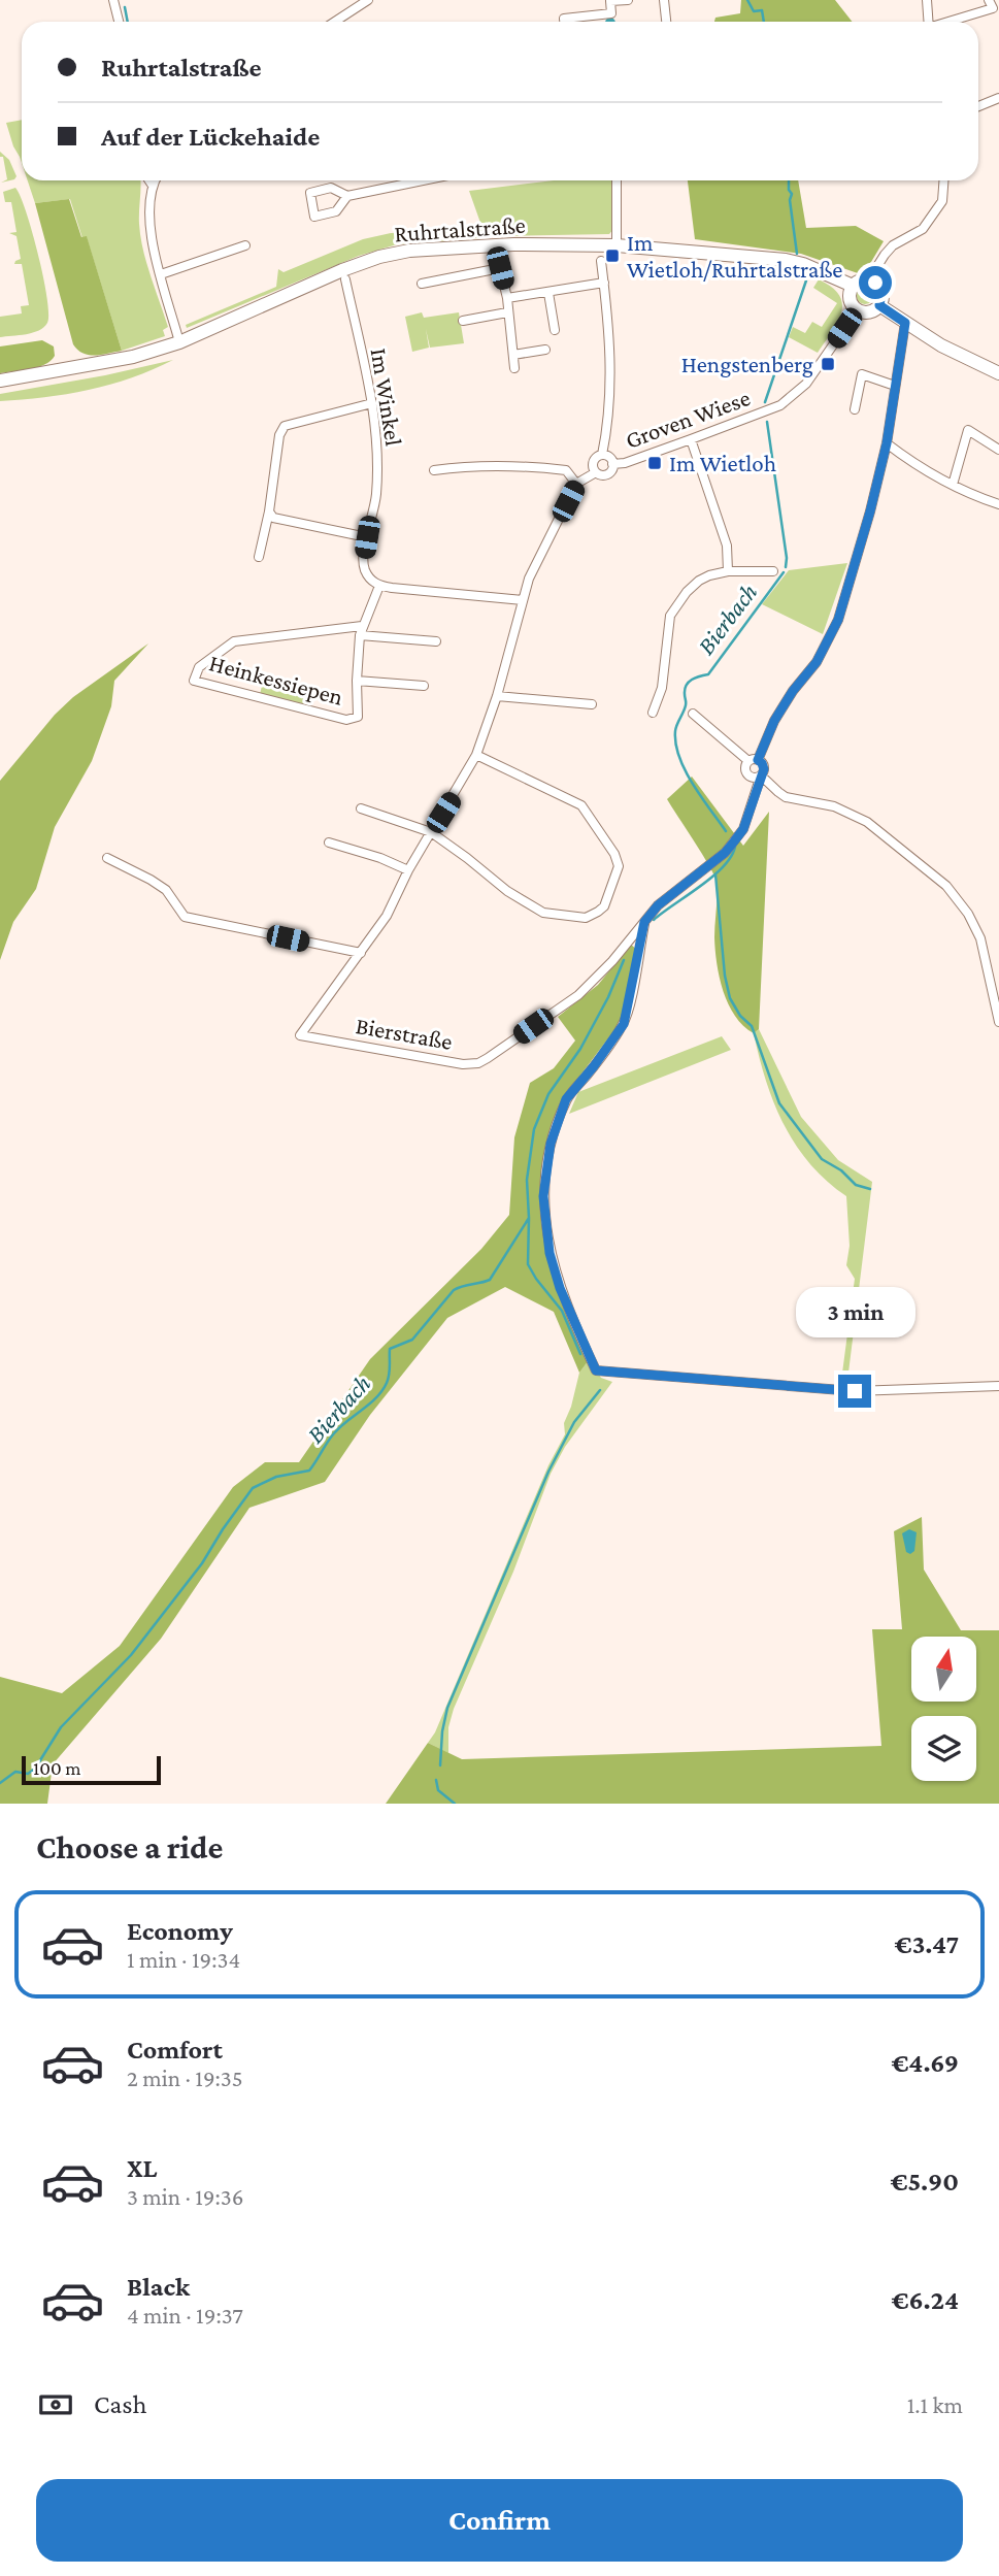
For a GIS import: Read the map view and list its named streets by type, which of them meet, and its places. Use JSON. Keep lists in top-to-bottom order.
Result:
{
  "streets": {
    "main road": ["Ruhrtalstraße"],
    "street": [
      "Im Winkel",
      "Groven Wiese",
      "Heinkessiepen",
      "Bierstraße"
    ]
  },
  "crossings": [
    ["Ruhrtalstraße", "Groven Wiese"]
  ],
  "water": ["Bierbach"],
  "places": {
    "transit": ["Im Wietloh/Ruhrtalstraße", "Hengstenberg", "Im Wietloh"]
  },
  "scale_bar": "100 m",
  "north": "top",
  "page": {
    "banner": ["Ruhrtalstraße", "Auf der Lückehaide"],
    "bubble": "3 min",
    "scale": "100 m",
    "heading": "Choose a ride",
    "list": [
      {
        "name": "Economy",
        "note": "1 min · 19:34",
        "value": "€3.47"
      },
      {
        "name": "Comfort",
        "note": "2 min · 19:35",
        "value": "€4.69"
      },
      {
        "name": "XL",
        "note": "3 min · 19:36",
        "value": "€5.90"
      },
      {
        "name": "Black",
        "note": "4 min · 19:37",
        "value": "€6.24"
      }
    ],
    "pay": ["Cash", "1.1 km"],
    "buttons": "Confirm"
  }
}
